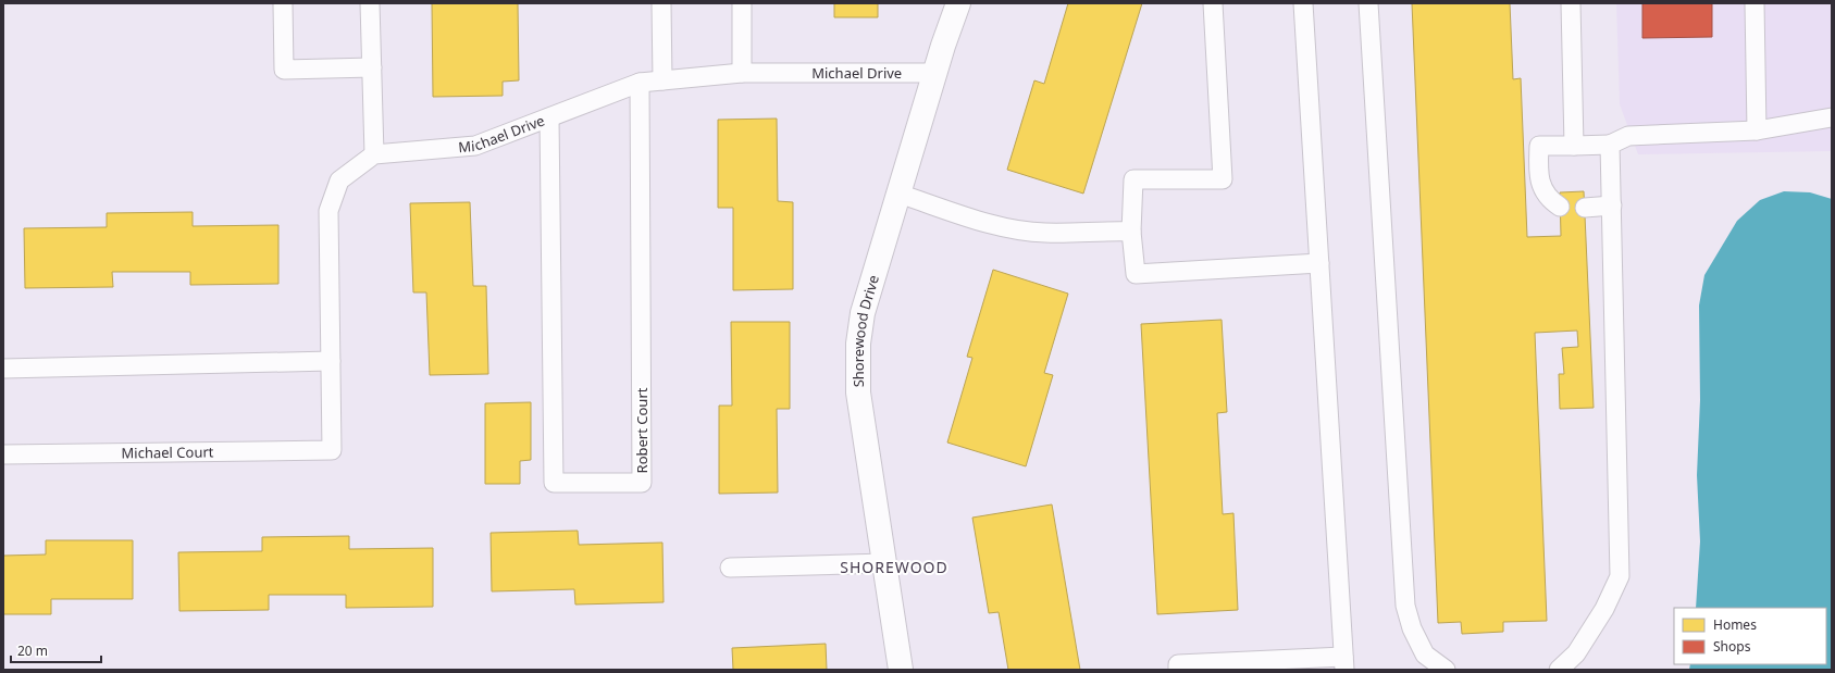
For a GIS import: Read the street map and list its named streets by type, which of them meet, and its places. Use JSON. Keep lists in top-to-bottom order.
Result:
{
  "streets": {
    "street": ["Shorewood Drive"],
    "lane": ["Michael Drive", "Robert Court", "Michael Court"]
  },
  "crossings": [
    ["Michael Drive", "Shorewood Drive"],
    ["Michael Drive", "Robert Court"]
  ],
  "districts": ["SHOREWOOD"],
  "legend": ["Homes", "Shops"],
  "scale_bar": "20 m"
}
